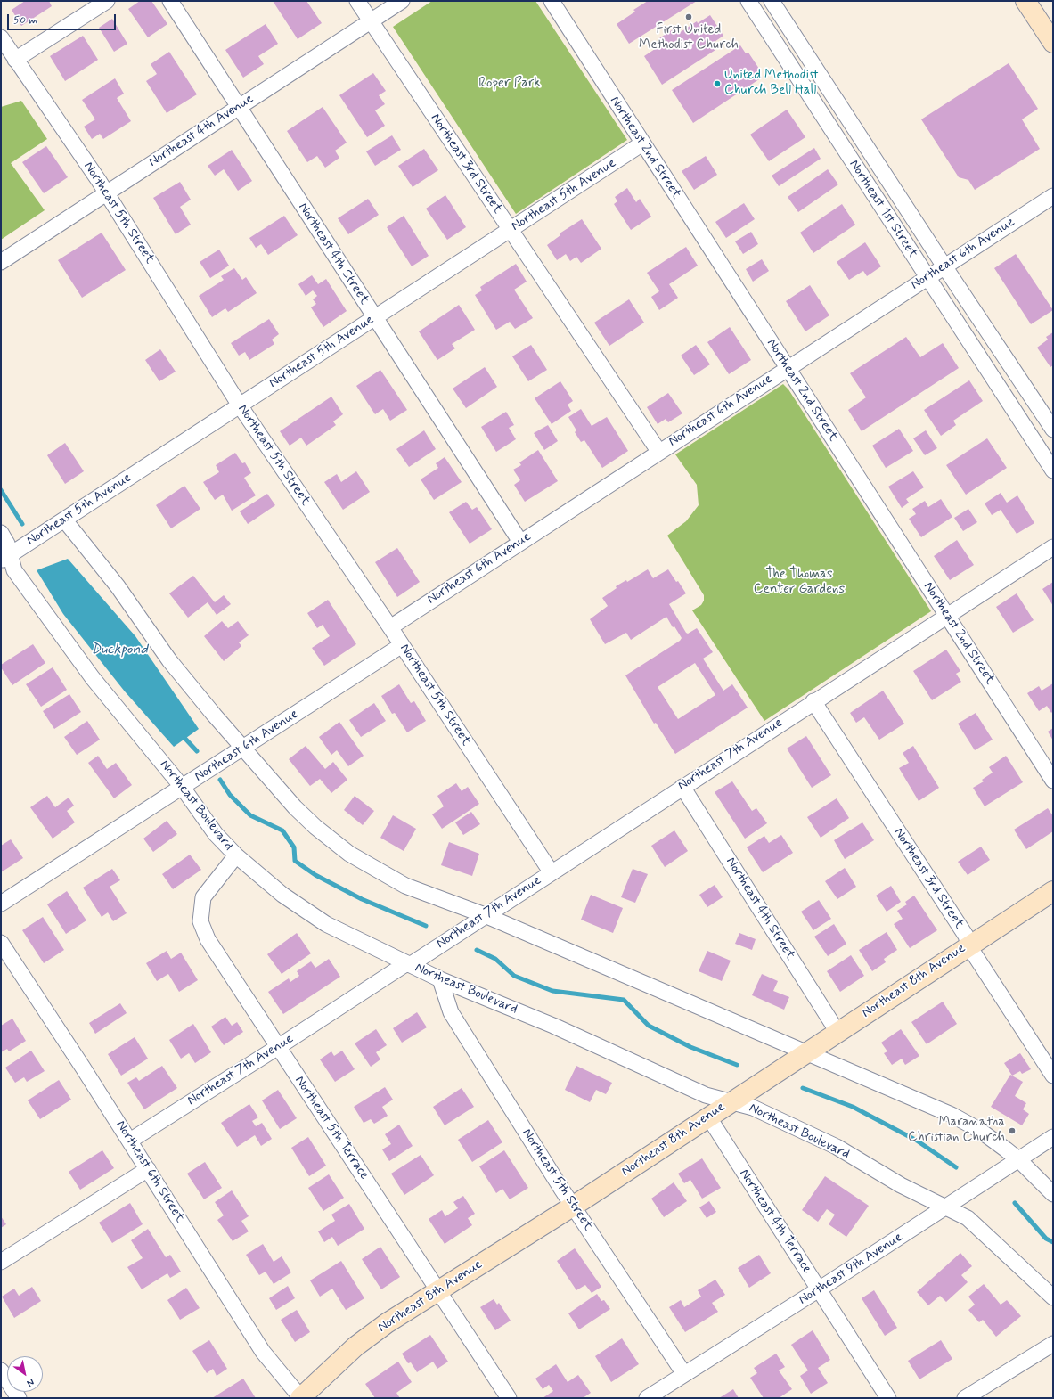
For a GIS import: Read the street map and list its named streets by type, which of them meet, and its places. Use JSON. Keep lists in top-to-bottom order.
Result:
{
  "streets": {
    "street": [
      "Northeast 4th Avenue",
      "Northeast 2nd Street",
      "Northeast 3rd Street",
      "Northeast 5th Avenue",
      "Northeast 1st Street",
      "Northeast 5th Street",
      "Northeast 4th Street",
      "Northeast 6th Avenue",
      "Northeast 7th Avenue",
      "Northeast Boulevard",
      "Northeast 8th Avenue",
      "Northeast 5th Terrace",
      "Northeast 6th Street",
      "Northeast 4th Terrace",
      "Northeast 9th Avenue"
    ]
  },
  "crossings": [
    ["Northeast 4th Avenue", "Northeast 3rd Street"],
    ["Northeast 4th Avenue", "Northeast 5th Street"],
    ["Northeast 4th Avenue", "Northeast 4th Street"],
    ["Northeast 2nd Street", "Northeast 5th Avenue"],
    ["Northeast 2nd Street", "Northeast 6th Avenue"],
    ["Northeast 2nd Street", "Northeast 7th Avenue"],
    ["Northeast 3rd Street", "Northeast 5th Avenue"],
    ["Northeast 3rd Street", "Northeast 6th Avenue"],
    ["Northeast 3rd Street", "Northeast 7th Avenue"],
    ["Northeast 3rd Street", "Northeast 8th Avenue"],
    ["Northeast 5th Avenue", "Northeast 5th Street"],
    ["Northeast 5th Avenue", "Northeast 4th Street"],
    ["Northeast 5th Avenue", "Northeast Boulevard"],
    ["Northeast 1st Street", "Northeast 6th Avenue"],
    ["Northeast 5th Street", "Northeast 6th Avenue"],
    ["Northeast 5th Street", "Northeast 7th Avenue"],
    ["Northeast 5th Street", "Northeast Boulevard"],
    ["Northeast 5th Street", "Northeast 8th Avenue"],
    ["Northeast 5th Street", "Northeast 9th Avenue"],
    ["Northeast 4th Street", "Northeast 6th Avenue"],
    ["Northeast 4th Street", "Northeast 7th Avenue"],
    ["Northeast 4th Street", "Northeast 8th Avenue"],
    ["Northeast 6th Avenue", "Northeast Boulevard"],
    ["Northeast 7th Avenue", "Northeast Boulevard"],
    ["Northeast 7th Avenue", "Northeast 5th Terrace"],
    ["Northeast 7th Avenue", "Northeast 6th Street"],
    ["Northeast Boulevard", "Northeast 8th Avenue"],
    ["Northeast Boulevard", "Northeast 5th Terrace"],
    ["Northeast Boulevard", "Northeast 9th Avenue"],
    ["Northeast 8th Avenue", "Northeast 5th Terrace"],
    ["Northeast 8th Avenue", "Northeast 6th Street"],
    ["Northeast 8th Avenue", "Northeast 4th Terrace"],
    ["Northeast 4th Terrace", "Northeast 9th Avenue"]
  ],
  "water": ["Duckpond"],
  "parks": ["Roper Park", "The Thomas Center Gardens"],
  "places": ["First United Methodist Church", "United Methodist Church Bell Hall", "Maranatha Christian Church"],
  "scale_bar": "50 m",
  "north": "bottom right"
}
